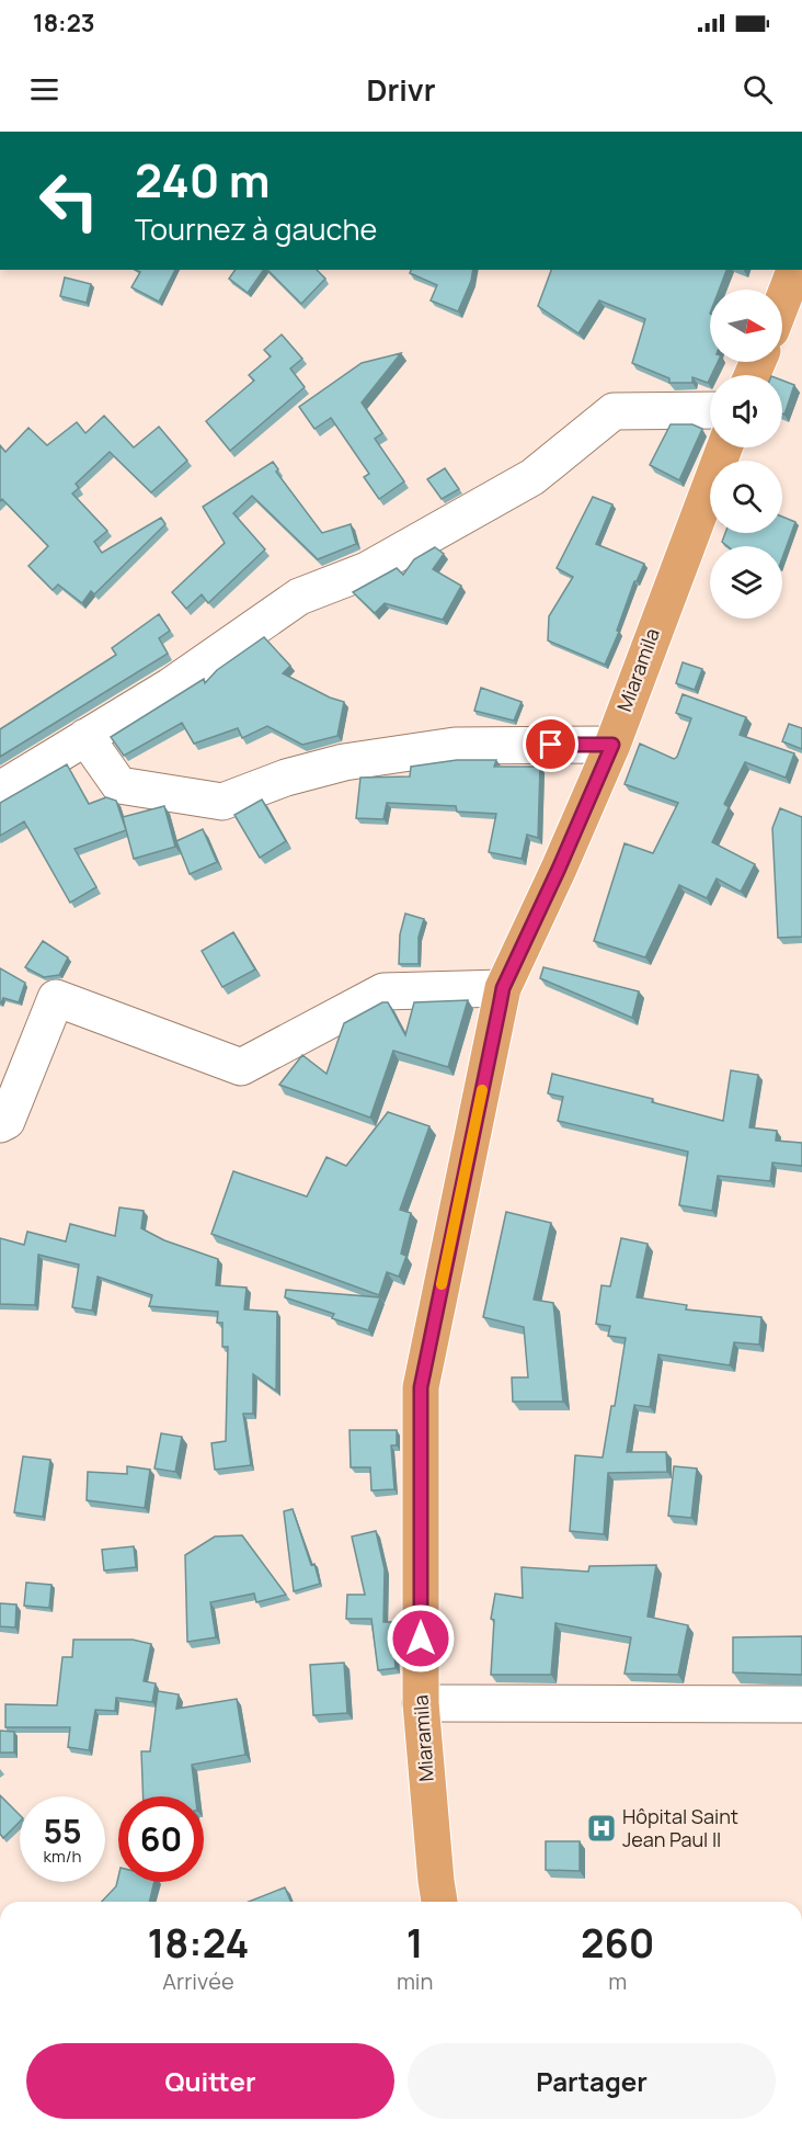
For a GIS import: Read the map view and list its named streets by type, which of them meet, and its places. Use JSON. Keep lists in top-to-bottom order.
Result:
{
  "streets": {
    "main road": ["Miaramila"]
  },
  "places": {
    "hospital": ["Hôpital Saint Jean Paul II"]
  },
  "north": "right",
  "page": {
    "status": "18:23",
    "header": "Drivr",
    "turn": ["240 m", "Tournez à gauche"],
    "speed": "55 km/h",
    "limit": "60",
    "eta": [
      "18:24",
      "Arrivée",
      "1",
      "min",
      "260",
      "m"
    ],
    "buttons": ["Quitter", "Partager"]
  }
}
